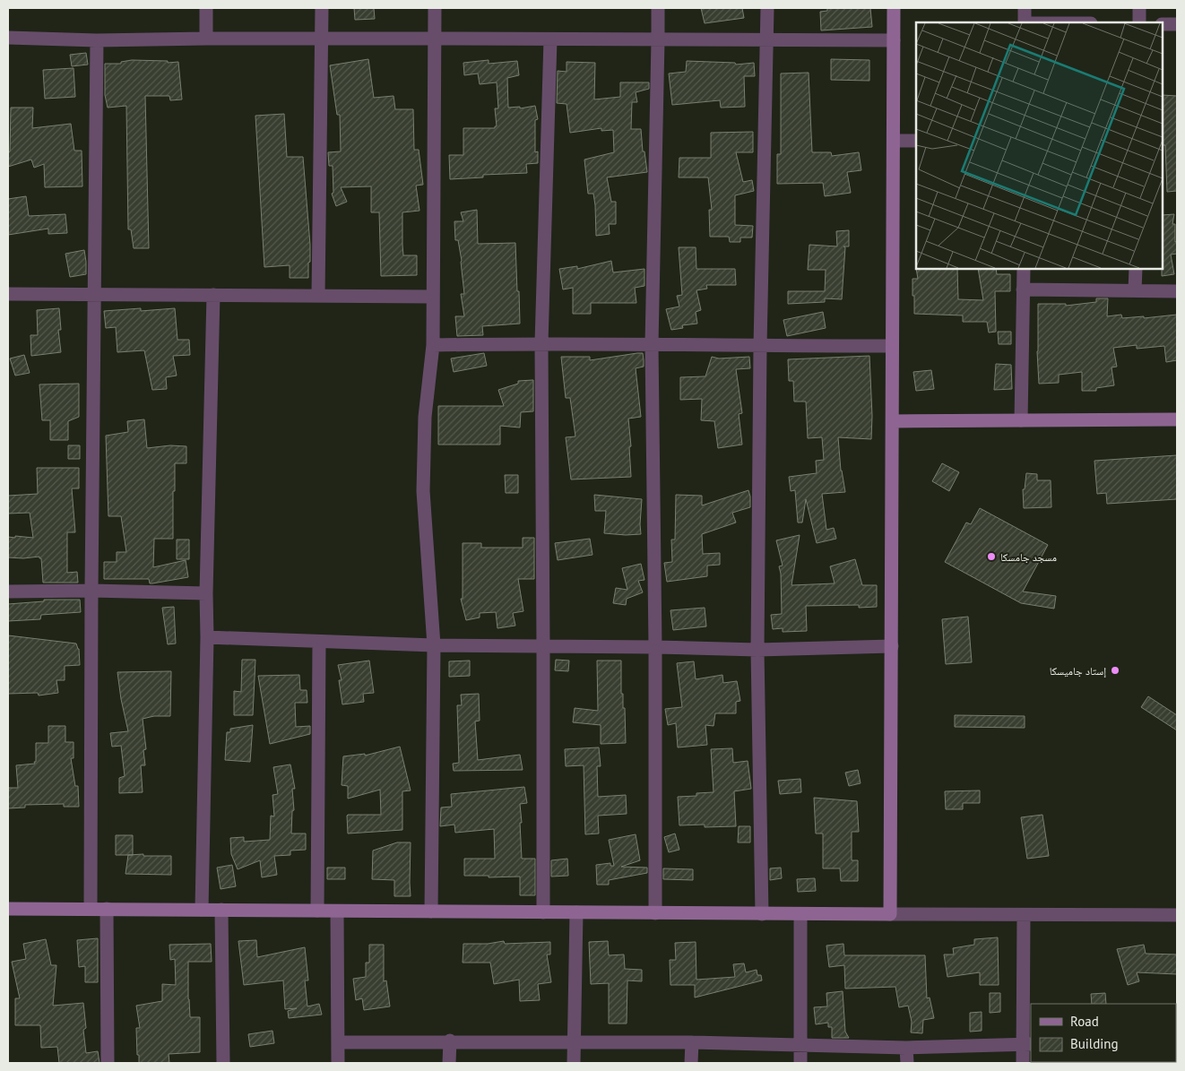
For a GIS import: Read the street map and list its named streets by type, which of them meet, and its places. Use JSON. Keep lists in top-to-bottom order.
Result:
{
  "places": ["مسجد جامسكا", "إستاد جاميسكا"],
  "legend": ["Road", "Building"]
}
